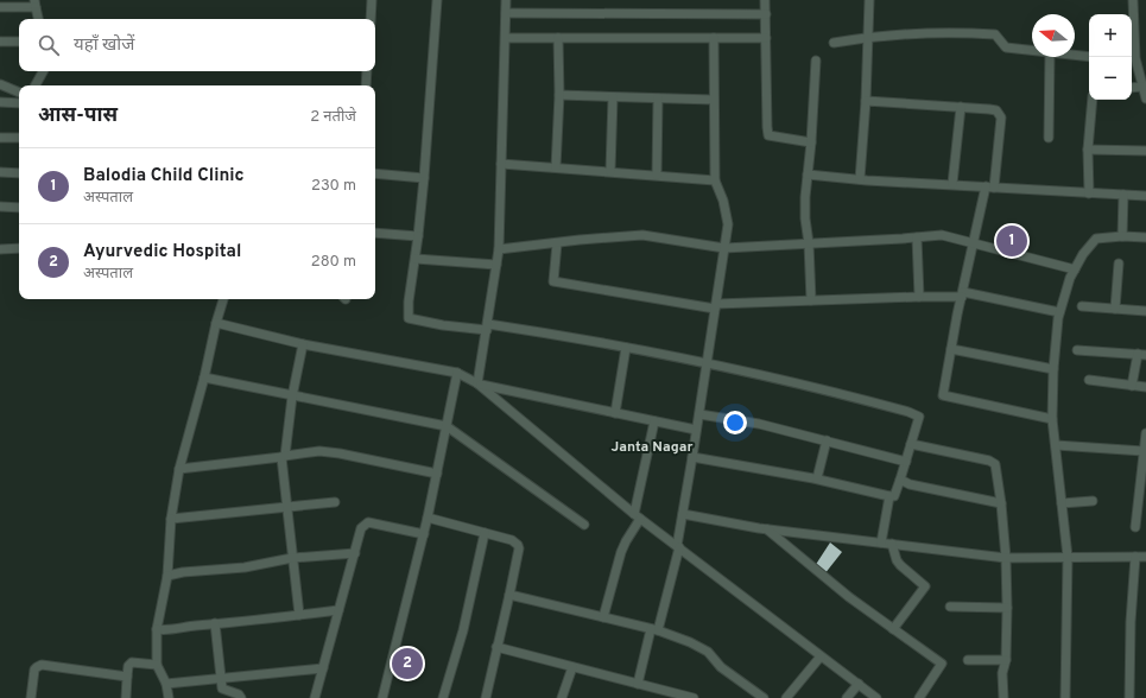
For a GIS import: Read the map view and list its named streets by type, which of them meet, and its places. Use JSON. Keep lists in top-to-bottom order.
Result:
{
  "districts": ["Janta Nagar"],
  "north": "left",
  "page": {
    "map_buttons": ["+", "−"],
    "search": "यहाँ खोजें",
    "heading": ["आस-पास", "2 नतीजे"],
    "list": [
      {
        "mark": "1",
        "name": "Balodia Child Clinic",
        "note": "अस्पताल",
        "value": "230 m"
      },
      {
        "mark": "2",
        "name": "Ayurvedic Hospital",
        "note": "अस्पताल",
        "value": "280 m"
      }
    ],
    "pins": ["1", "2"]
  }
}
